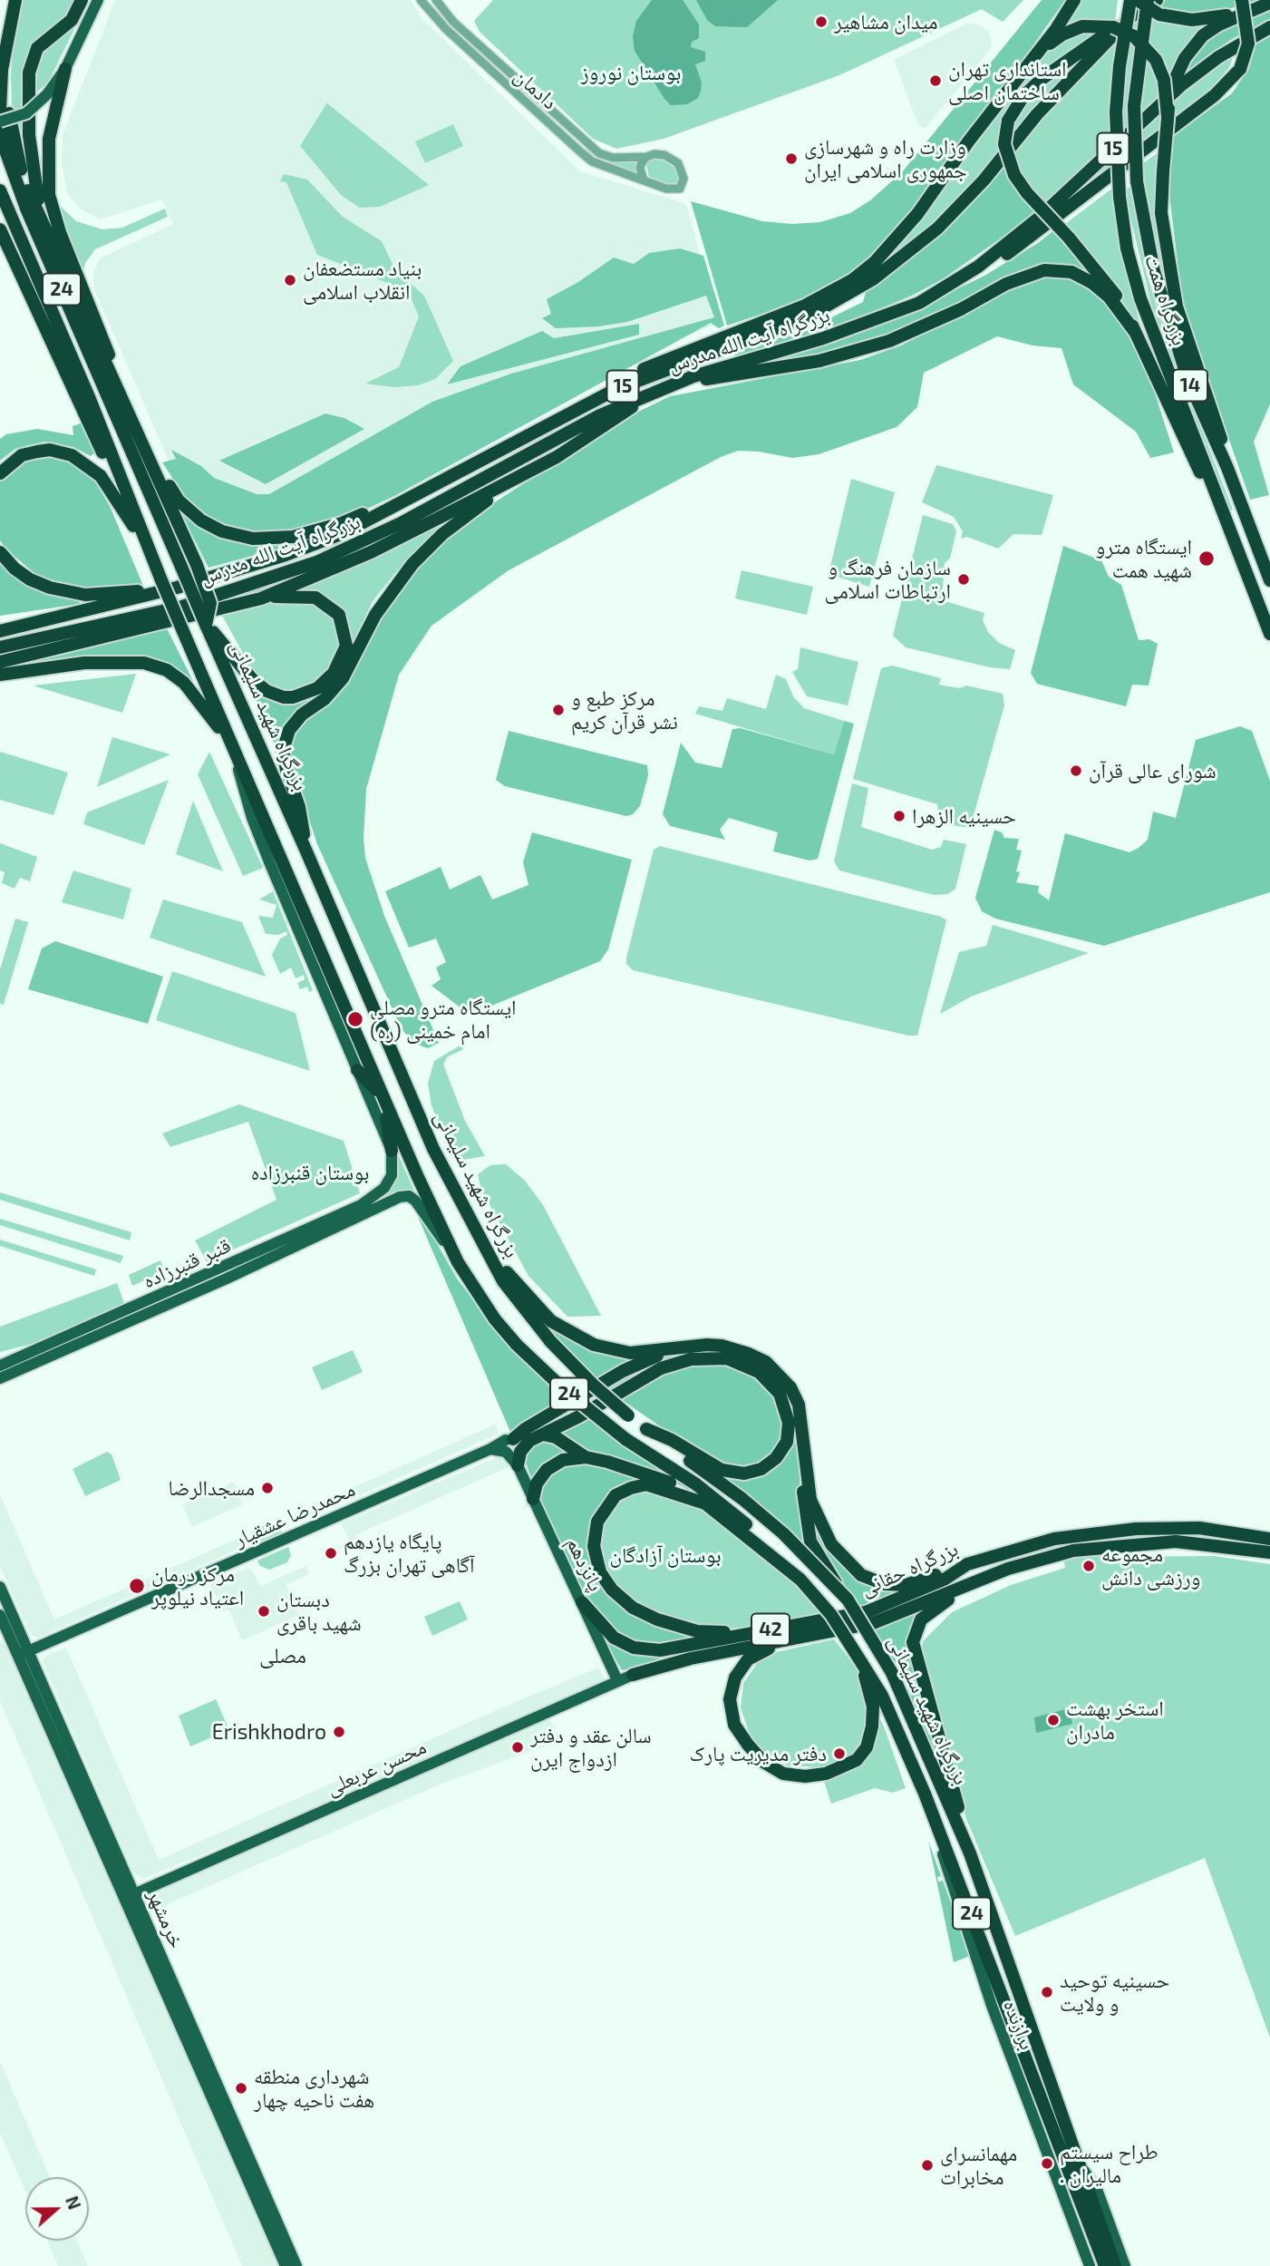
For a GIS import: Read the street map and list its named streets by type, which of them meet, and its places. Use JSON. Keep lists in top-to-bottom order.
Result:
{
  "streets": {
    "highway": [
      "15",
      "24",
      "بزرگراه همت",
      "بزرگراه آیت الله مدرس",
      "14",
      "بزرگراه شهید سلیمانی",
      "بزرگراه حقانی",
      "42"
    ],
    "main road": [
      "قنبر قنبرزاده",
      "محمدرضا عشقیار",
      "پانزدهم",
      "محسن عربعلی",
      "خرمشهر",
      "برازنده"
    ],
    "street": ["دادمان"]
  },
  "crossings": [
    ["بزرگراه شهید سلیمانی", "قنبر قنبرزاده"],
    ["بزرگراه شهید سلیمانی", "برازنده"],
    ["محمدرضا عشقیار", "خرمشهر"],
    ["پانزدهم", "بزرگراه حقانی"],
    ["پانزدهم", "محسن عربعلی"],
    ["بزرگراه حقانی", "محسن عربعلی"],
    ["محسن عربعلی", "خرمشهر"]
  ],
  "districts": ["مصلی"],
  "parks": ["بوستان نوروز", "بوستان قنبرزاده", "بوستان آزادگان"],
  "places": [
    "میدان مشاهیر",
    "استانداری تهران ساختمان اصلی",
    "وزارت راه و شهرسازی جمهوری اسلامی ایران",
    "بنیاد مستضعفان انقلاب اسلامی",
    "ایستگاه مترو شهید همت",
    "سازمان فرهنگ و ارتباطات اسلامی",
    "مرکز طبع و نشر قرآن کریم",
    "شورای عالی قرآن",
    "حسینیه الزهرا",
    "ایستگاه مترو مصلی امام خمینی (ره)",
    "مسجدالرضا",
    "پایگاه یازدهم آگاهی تهران بزرگ",
    "مجموعه ورزشی دانش",
    "مرکز درمان اعتیاد نیلوپر",
    "دبستان شهید باقری",
    "استخر بهشت مادران",
    "Erishkhodro",
    "سالن عقد و دفتر ازدواج ایرن",
    "دفتر مدیریت پارک",
    "حسینیه توحید و ولایت",
    "شهرداری منطقه هفت ناحیه چهار",
    "طراح سیستم . مالیران",
    "مهمانسرای مخابرات"
  ],
  "north": "right"
}
